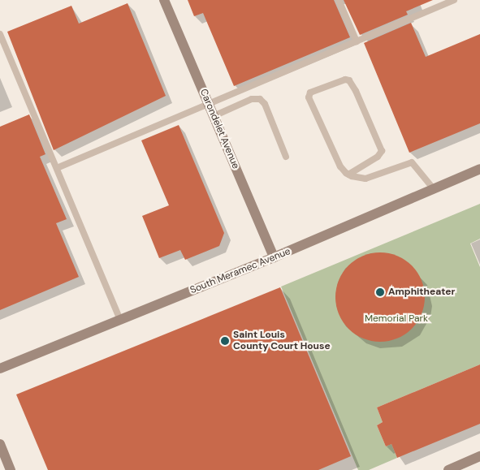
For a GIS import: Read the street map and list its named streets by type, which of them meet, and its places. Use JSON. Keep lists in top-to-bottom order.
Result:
{
  "streets": {
    "street": ["Carondelet Avenue", "South Meramec Avenue"]
  },
  "crossings": [
    ["Carondelet Avenue", "South Meramec Avenue"]
  ],
  "parks": ["Memorial Park"],
  "places": ["Amphitheater", "Saint Louis County Court House"]
}
